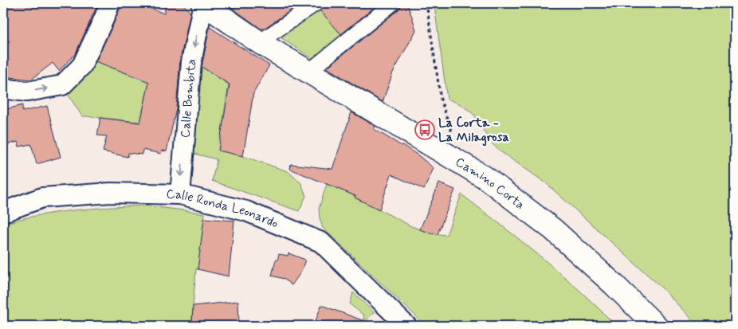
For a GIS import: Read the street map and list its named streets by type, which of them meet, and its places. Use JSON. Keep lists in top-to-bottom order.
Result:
{
  "streets": {
    "street": ["Calle Bombita", "Camino Corta", "Calle Ronda Leonardo"]
  },
  "crossings": [
    ["Calle Bombita", "Camino Corta"],
    ["Calle Bombita", "Calle Ronda Leonardo"]
  ],
  "one_way": ["Calle Bombita"],
  "places": {
    "bus stop": ["La Corta - La Milagrosa"]
  }
}
